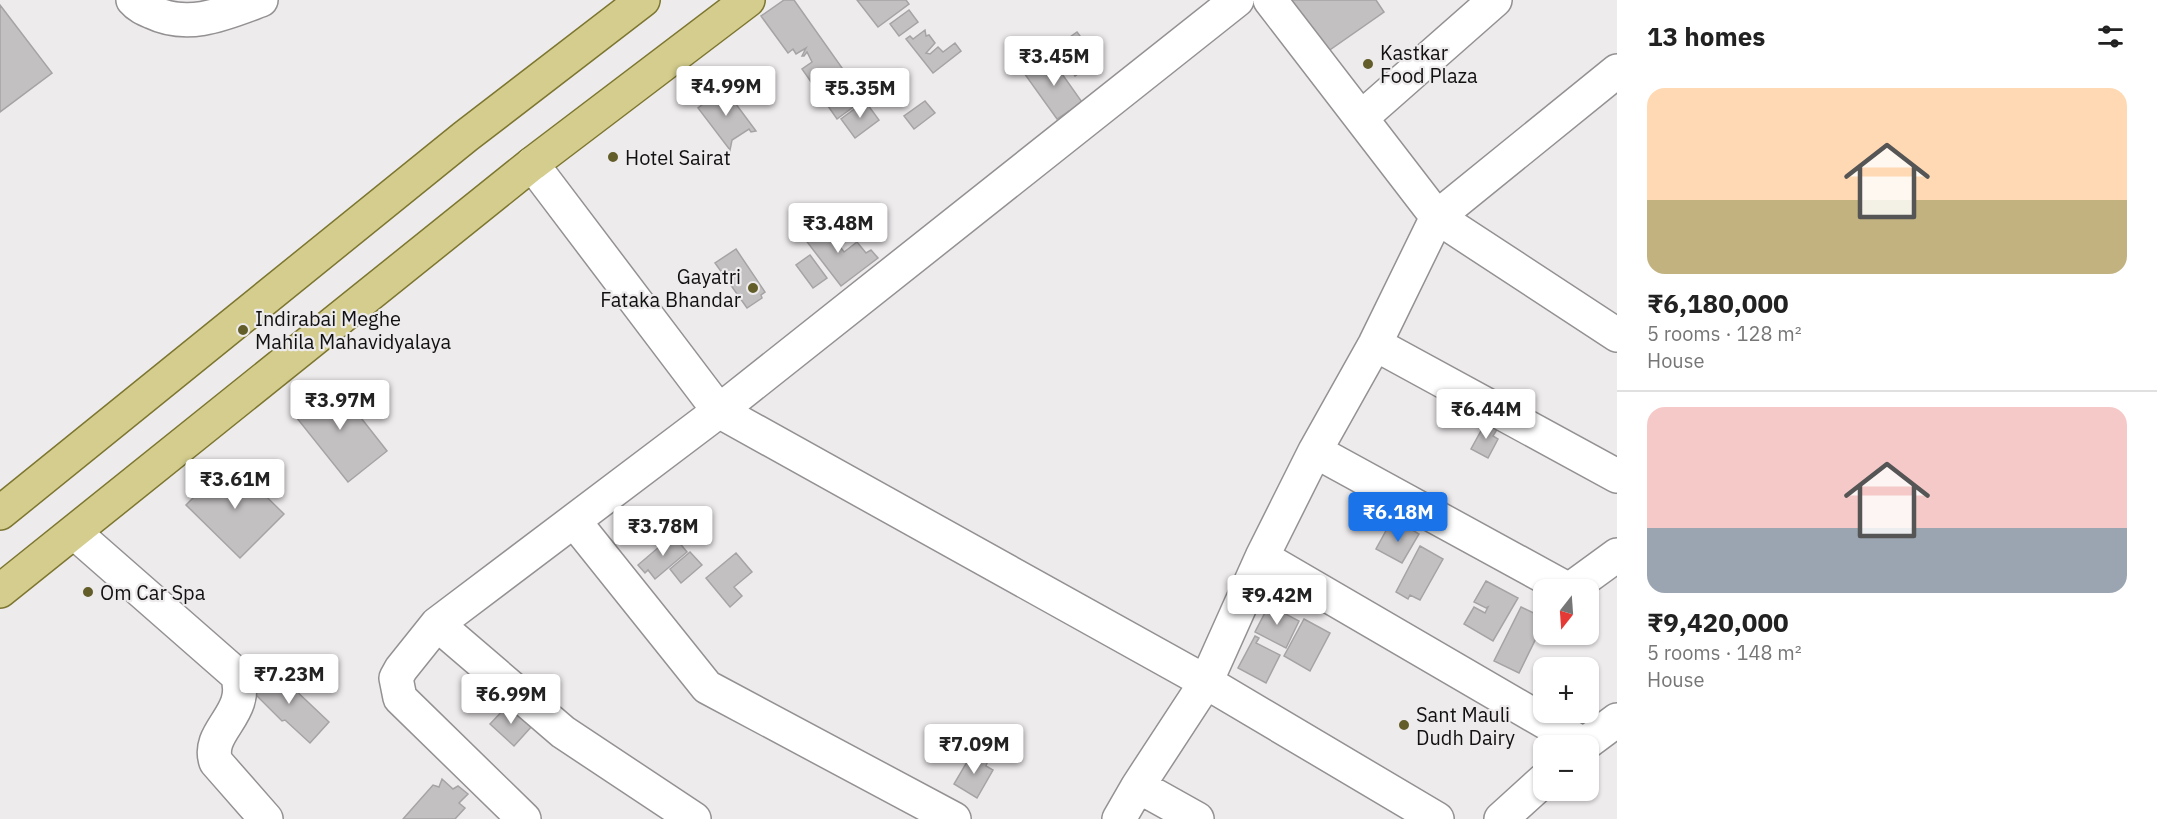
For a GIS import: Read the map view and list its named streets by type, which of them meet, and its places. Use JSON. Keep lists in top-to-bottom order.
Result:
{
  "places": [
    "Kastkar Food Plaza",
    "Hotel Sairat",
    "Gayatri Fataka Bhandar",
    "Indirabai Meghe Mahila Mahavidyalaya",
    "Om Car Spa",
    "Sant Mauli Dudh Dairy"
  ],
  "north": "bottom",
  "page": {
    "heading": "13 homes",
    "price": [
      "₹3.45M",
      "₹4.99M",
      "₹5.35M",
      "₹3.48M",
      "₹3.97M",
      "₹6.44M",
      "₹3.61M",
      "₹6.18M",
      "₹3.78M",
      "₹9.42M",
      "₹7.23M",
      "₹6.99M",
      "₹7.09M"
    ],
    "list": [
      {
        "name": "₹6,180,000",
        "note": "5 rooms · 128 m² · House"
      },
      {
        "name": "₹9,420,000",
        "note": "5 rooms · 148 m² · House"
      }
    ],
    "map_buttons": ["+", "−"]
  }
}
